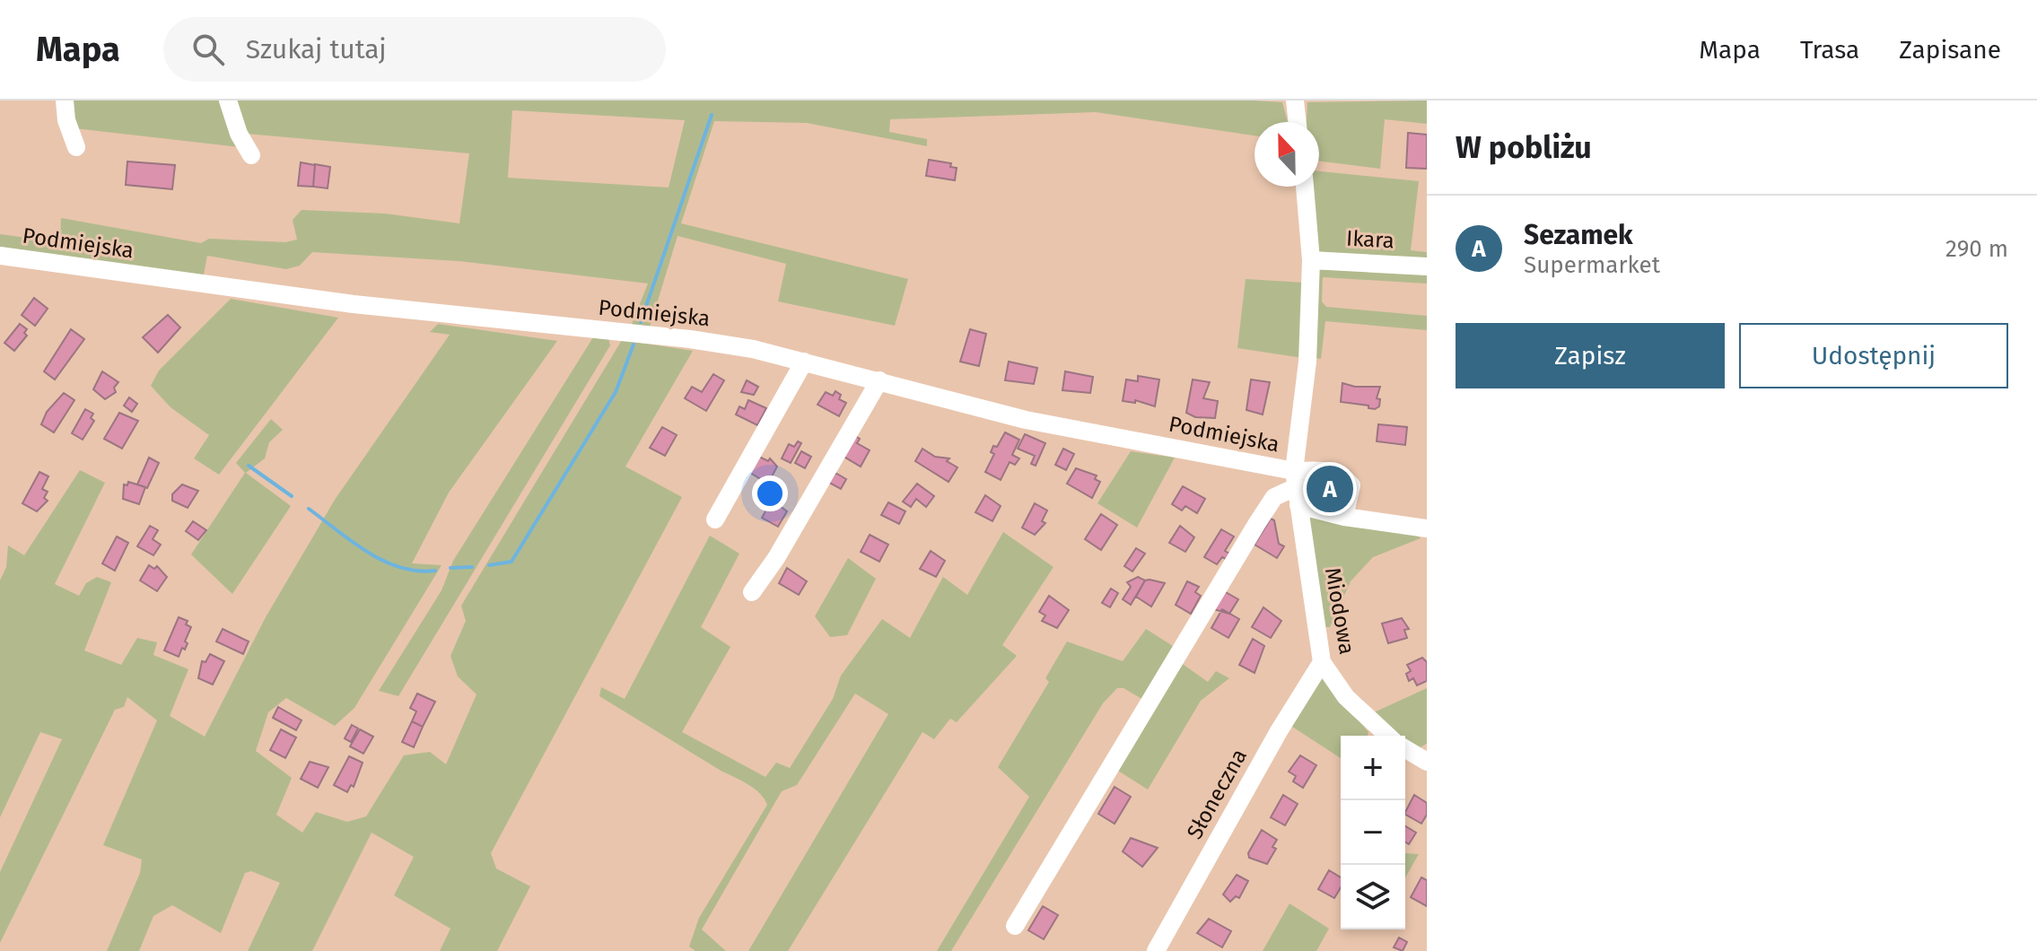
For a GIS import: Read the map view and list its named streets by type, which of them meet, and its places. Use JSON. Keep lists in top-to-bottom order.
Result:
{
  "streets": {
    "street": [
      "Ikara",
      "Podmiejska",
      "Miodowa",
      "Słoneczna"
    ]
  },
  "crossings": [
    ["Ikara", "Miodowa"],
    ["Podmiejska", "Miodowa"],
    ["Miodowa", "Słoneczna"]
  ],
  "north": "top",
  "page": {
    "header": "Mapa",
    "search": "Szukaj tutaj",
    "nav": ["Mapa", "Trasa", "Zapisane"],
    "heading": "W pobliżu",
    "list": [
      {
        "mark": "A",
        "name": "Sezamek",
        "note": "Supermarket",
        "value": "290 m"
      }
    ],
    "buttons": ["Zapisz", "Udostępnij"],
    "pins": "A",
    "map_buttons": ["+", "−"]
  }
}
